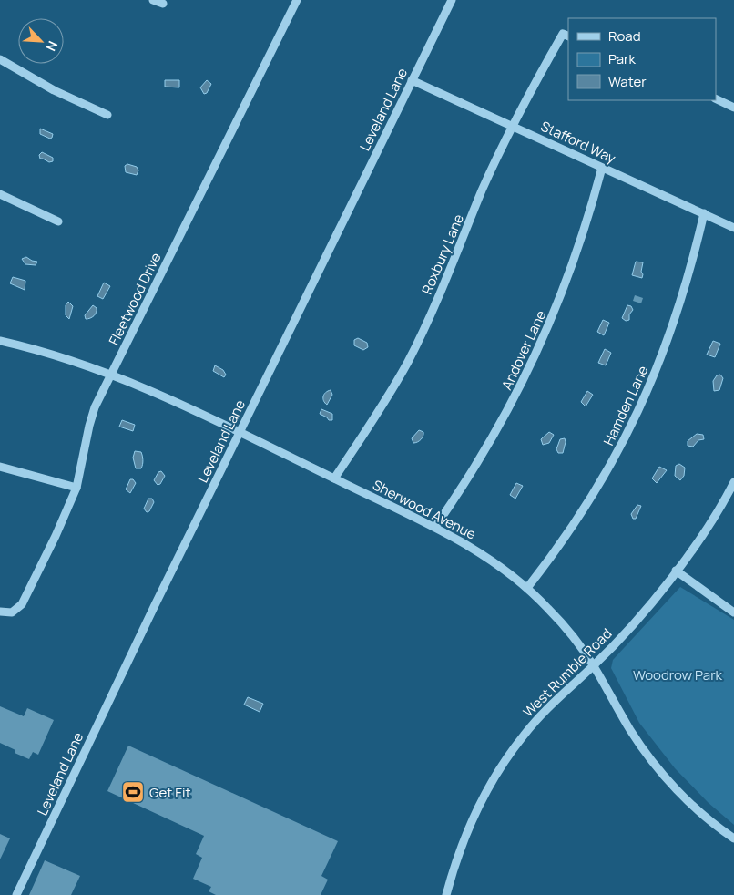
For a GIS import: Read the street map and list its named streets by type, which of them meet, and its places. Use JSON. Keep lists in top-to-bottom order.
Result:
{
  "streets": {
    "street": [
      "Leveland Lane",
      "Stafford Way",
      "Roxbury Lane",
      "Fleetwood Drive",
      "Andover Lane",
      "Hamden Lane",
      "Sherwood Avenue",
      "West Rumble Road"
    ]
  },
  "crossings": [
    ["Leveland Lane", "Stafford Way"],
    ["Leveland Lane", "Sherwood Avenue"],
    ["Stafford Way", "Roxbury Lane"],
    ["Stafford Way", "Andover Lane"],
    ["Stafford Way", "Hamden Lane"],
    ["Roxbury Lane", "Sherwood Avenue"],
    ["Fleetwood Drive", "Sherwood Avenue"],
    ["Andover Lane", "Sherwood Avenue"],
    ["Hamden Lane", "Sherwood Avenue"],
    ["Sherwood Avenue", "West Rumble Road"]
  ],
  "parks": ["Woodrow Park"],
  "places": {
    "sports": ["Get Fit"]
  },
  "legend": ["Road", "Park", "Water"],
  "north": "bottom right"
}
